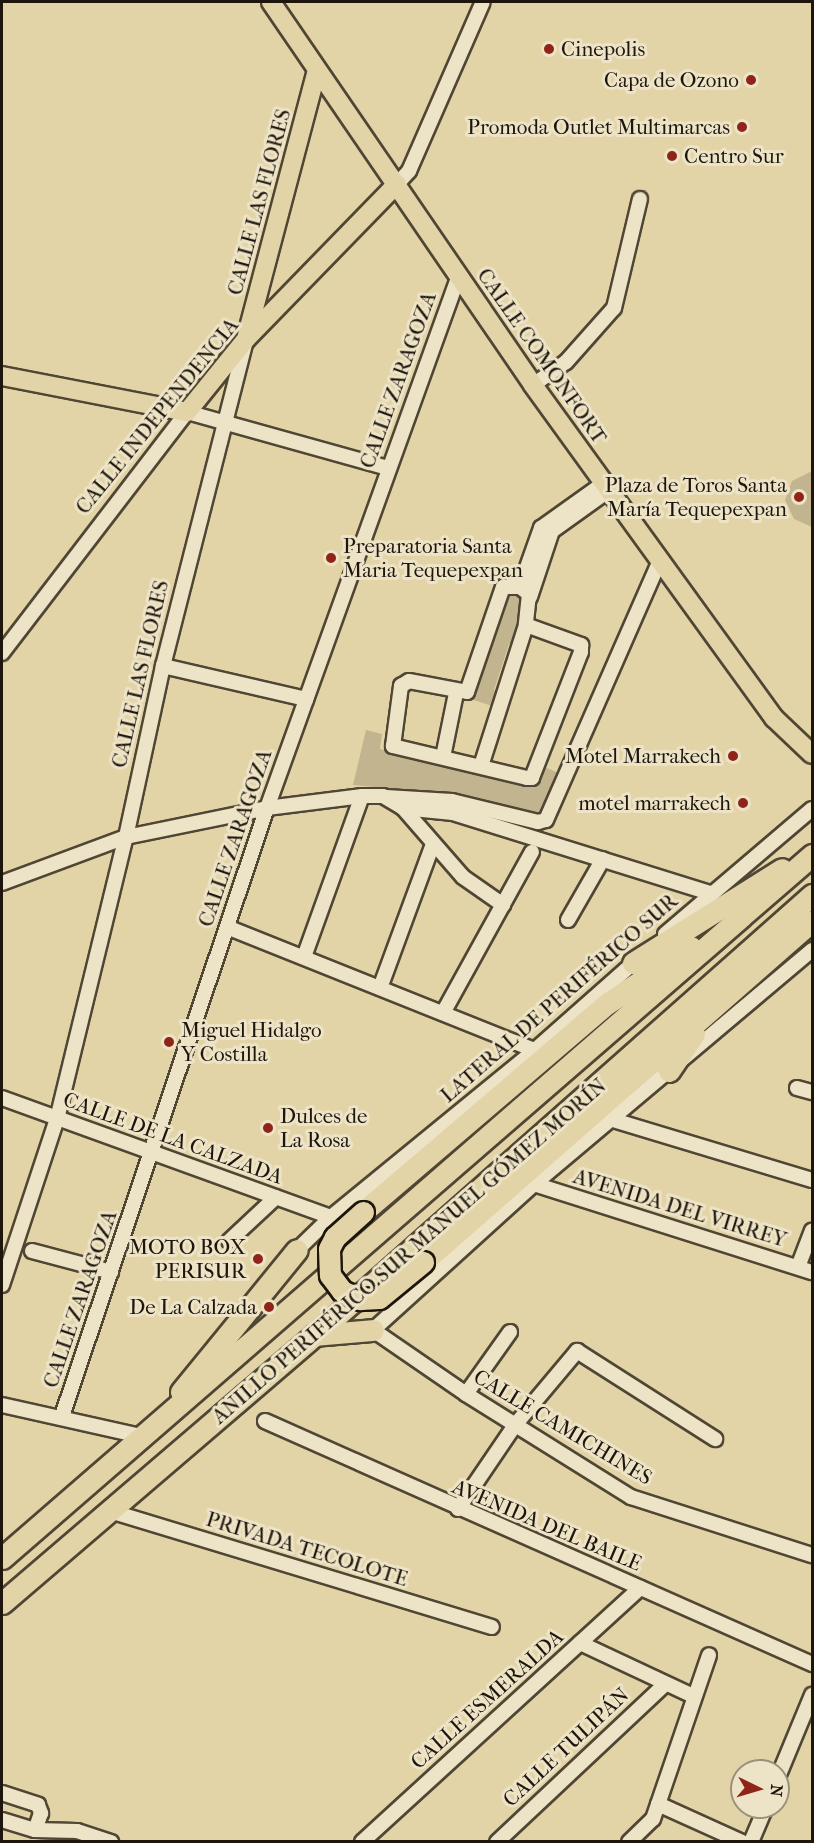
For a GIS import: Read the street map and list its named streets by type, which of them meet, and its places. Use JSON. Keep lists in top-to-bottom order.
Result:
{
  "streets": {
    "highway": ["ANILLO PERIFÉRICO SUR MANUEL GÓMEZ MORÍN"],
    "main road": ["CALLE LAS FLORES", "CALLE COMONFORT", "CALLE INDEPENDENCIA"],
    "street": [
      "CALLE ZARAGOZA",
      "LATERAL DE PERIFÉRICO SUR",
      "CALLE DE LA CALZADA",
      "AVENIDA DEL VIRREY",
      "CALLE CAMICHINES",
      "AVENIDA DEL BAILE",
      "PRIVADA TECOLOTE",
      "CALLE ESMERALDA",
      "CALLE TULIPÁN"
    ]
  },
  "crossings": [
    ["CALLE LAS FLORES", "CALLE COMONFORT"],
    ["CALLE LAS FLORES", "CALLE INDEPENDENCIA"],
    ["CALLE LAS FLORES", "CALLE DE LA CALZADA"],
    ["CALLE COMONFORT", "CALLE ZARAGOZA"],
    ["CALLE COMONFORT", "CALLE INDEPENDENCIA"],
    ["CALLE ZARAGOZA", "CALLE DE LA CALZADA"],
    ["LATERAL DE PERIFÉRICO SUR", "CALLE DE LA CALZADA"],
    ["ANILLO PERIFÉRICO SUR MANUEL GÓMEZ MORÍN", "PRIVADA TECOLOTE"],
    ["AVENIDA DEL BAILE", "CALLE ESMERALDA"]
  ],
  "places": [
    "Cinepolis",
    "Capa de Ozono",
    "Promoda Outlet Multimarcas",
    "Centro Sur",
    "Plaza de Toros Santa María Tequepexpan",
    "Preparatoria Santa Maria Tequepexpan",
    "Motel Marrakech",
    "motel marrakech",
    "Miguel Hidalgo Y Costilla",
    "Dulces de La Rosa",
    "MOTO BOX PERISUR",
    "De La Calzada"
  ],
  "north": "right"
}
